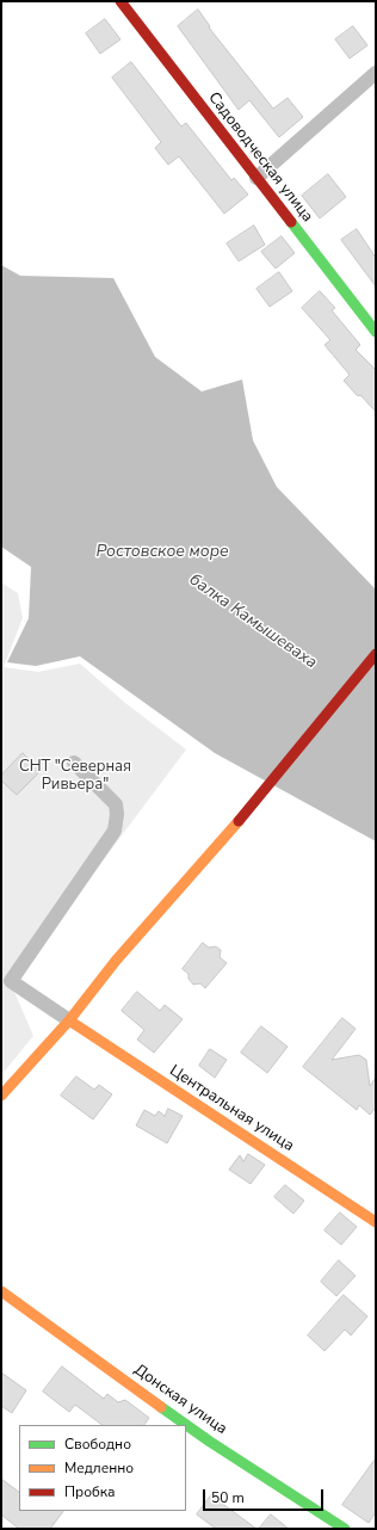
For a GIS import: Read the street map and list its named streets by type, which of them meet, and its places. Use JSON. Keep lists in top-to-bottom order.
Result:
{
  "streets": {
    "street": ["Садоводческая улица", "Центральная улица", "Донская улица"]
  },
  "water": ["Ростовское море", "балка Камышеваха"],
  "parks": ["СНТ \"Северная Ривьера\""],
  "legend": ["Свободно", "Медленно", "Пробка"],
  "scale_bar": "50 m"
}
